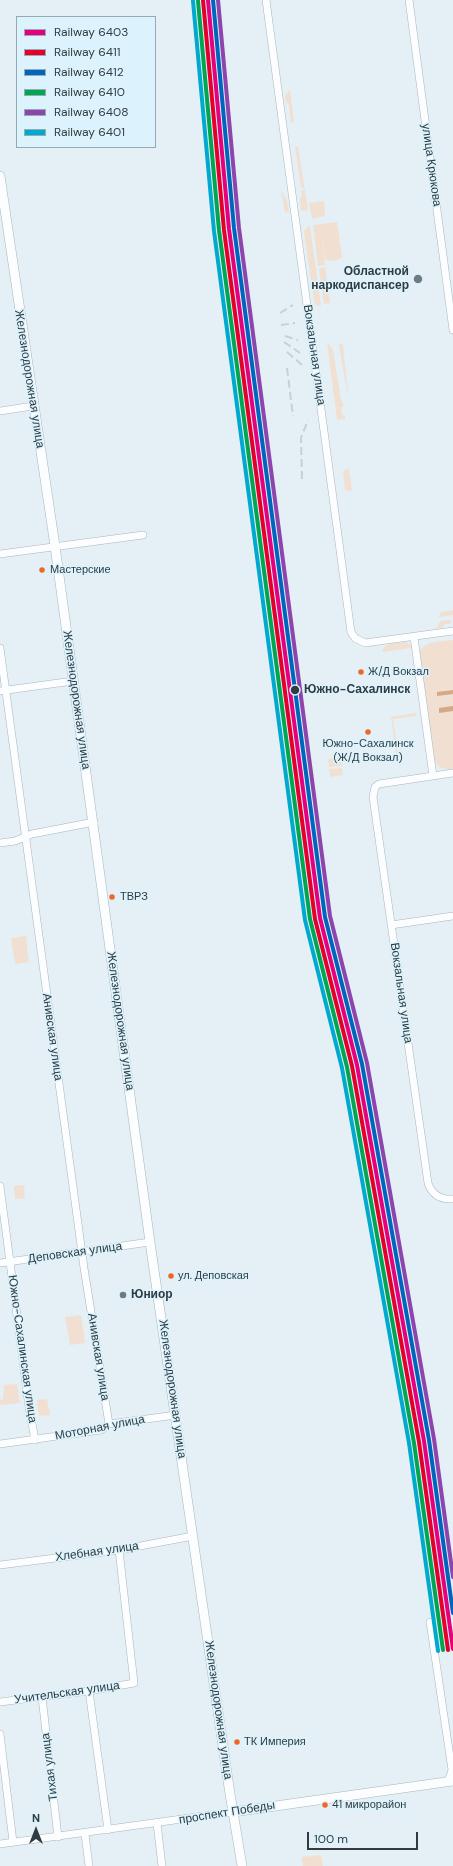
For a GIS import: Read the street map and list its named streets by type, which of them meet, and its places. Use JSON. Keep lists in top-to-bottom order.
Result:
{
  "streets": {
    "main road": ["Железнодорожная улица", "проспект Победы"],
    "street": [
      "улица Крюкова",
      "Вокзальная улица",
      "Анивская улица",
      "Деповская улица",
      "Южно-Сахалинская улица",
      "Моторная улица",
      "Хлебная улица",
      "Учительская улица",
      "Тихая улица"
    ]
  },
  "crossings": [
    ["Железнодорожная улица", "Деповская улица"],
    ["Железнодорожная улица", "Моторная улица"],
    ["Железнодорожная улица", "Хлебная улица"],
    ["Железнодорожная улица", "проспект Победы"],
    ["Анивская улица", "Деповская улица"],
    ["Анивская улица", "Моторная улица"],
    ["Деповская улица", "Южно-Сахалинская улица"],
    ["Южно-Сахалинская улица", "Моторная улица"],
    ["Хлебная улица", "Учительская улица"],
    ["Учительская улица", "Тихая улица"],
    ["Тихая улица", "проспект Победы"]
  ],
  "places": [
    "Областной наркодиспансер",
    "Мастерские",
    "Ж/Д Вокзал",
    "Южно-Сахалинск",
    "Южно-Сахалинск (Ж/Д Вокзал)",
    "ТВРЗ",
    "ул. Деповская",
    "Юниор",
    "ТК Империя",
    "41 микрорайон"
  ],
  "lines": [
    "rail line 6403",
    "rail line 6411",
    "rail line 6412",
    "rail line 6408",
    "rail line 6410",
    "rail line 6401"
  ],
  "legend": [
    "Railway 6403",
    "Railway 6411",
    "Railway 6412",
    "Railway 6410",
    "Railway 6408",
    "Railway 6401"
  ],
  "scale_bar": "100 m",
  "north": "top"
}
